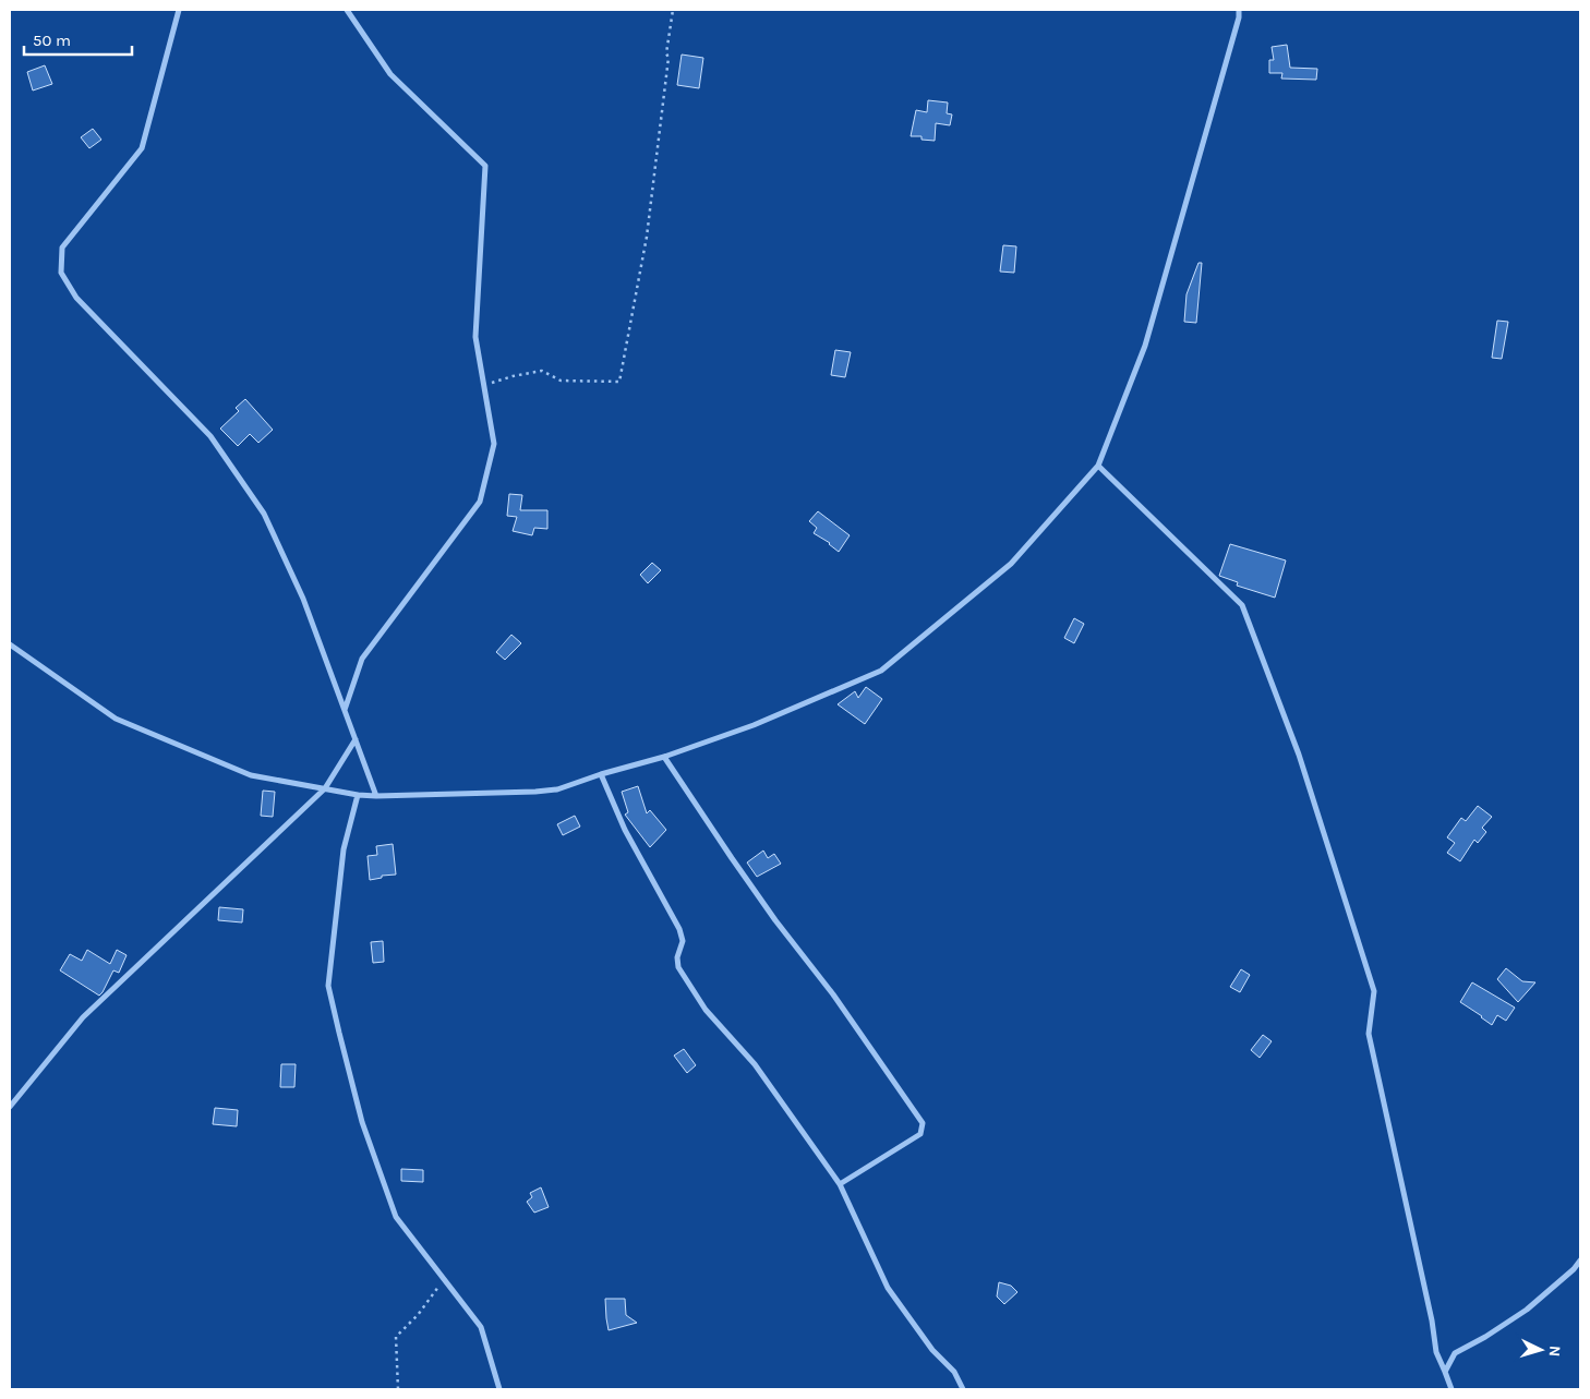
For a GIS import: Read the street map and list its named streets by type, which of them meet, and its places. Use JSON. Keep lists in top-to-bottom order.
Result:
{
  "scale_bar": "50 m",
  "north": "right"
}
